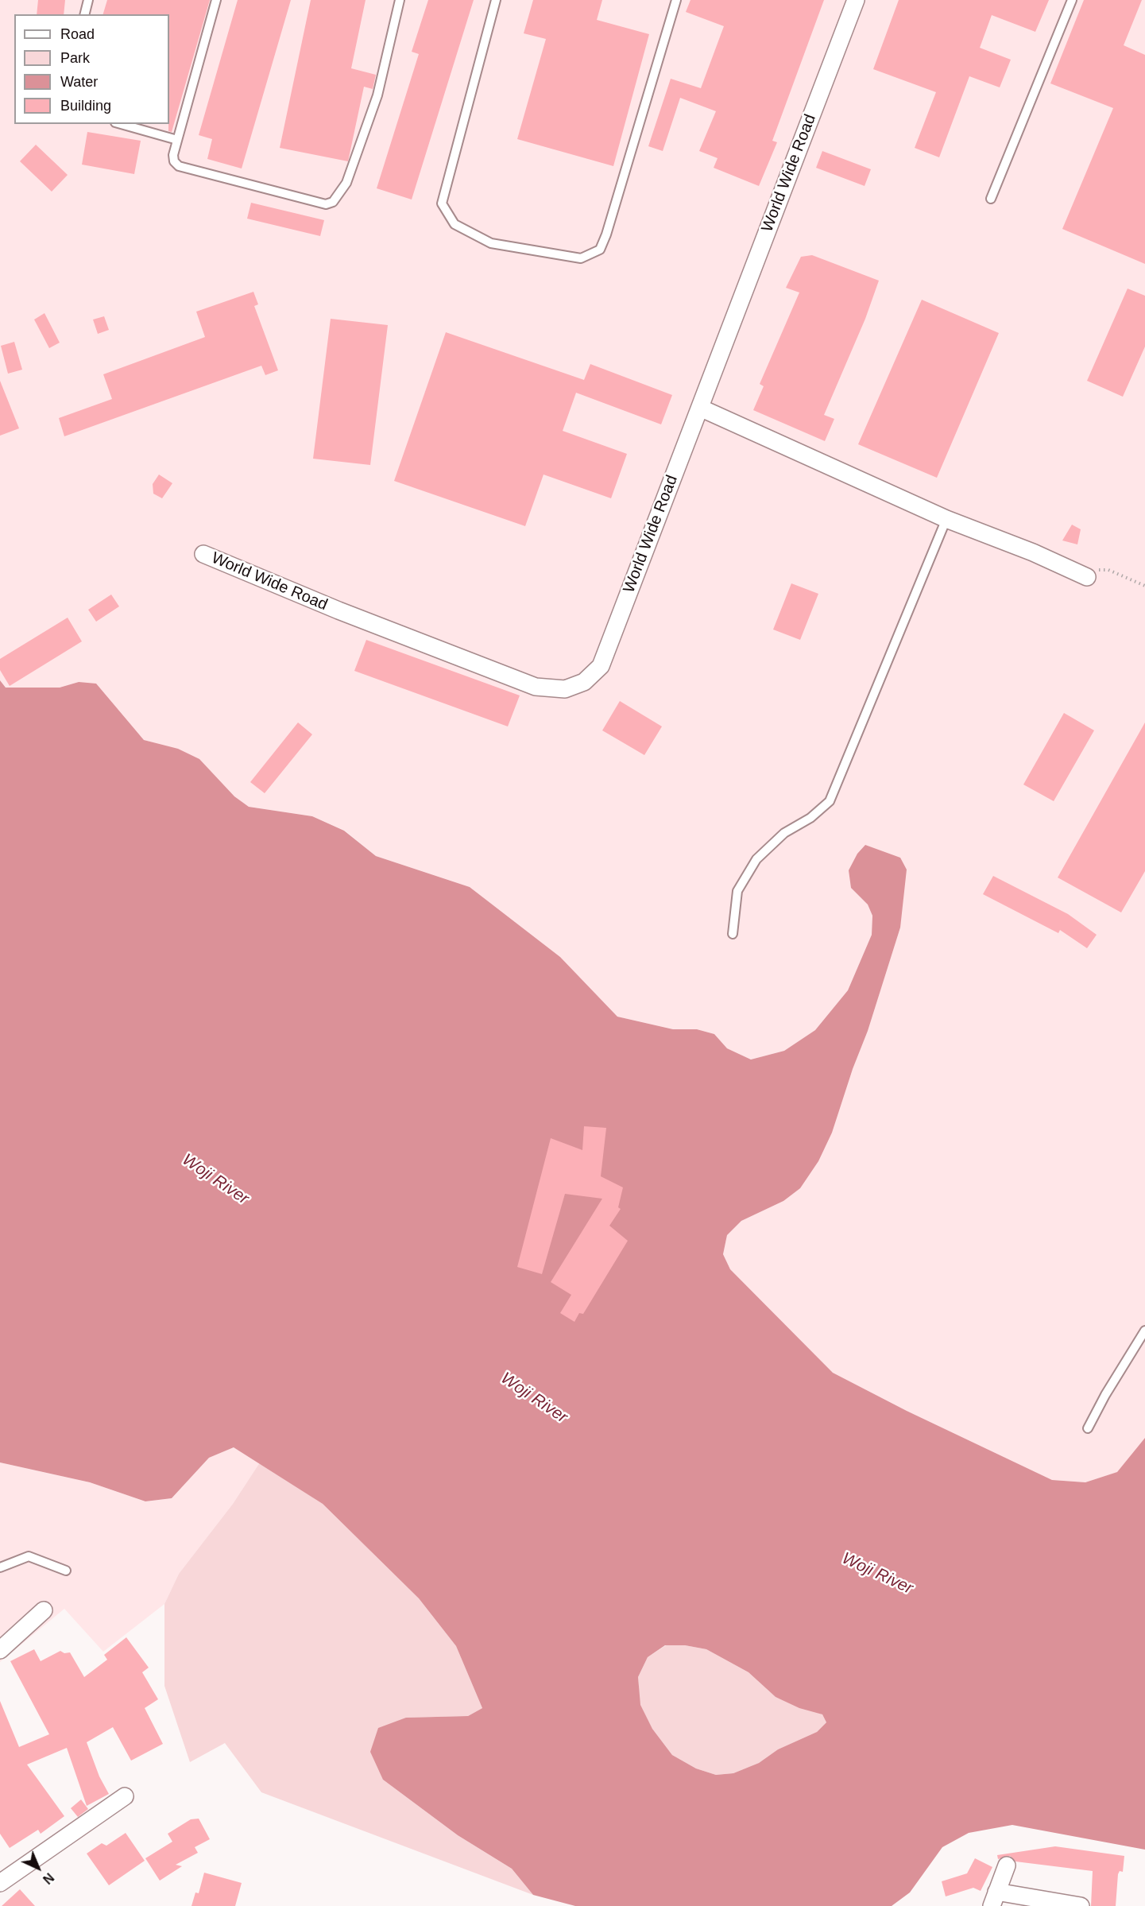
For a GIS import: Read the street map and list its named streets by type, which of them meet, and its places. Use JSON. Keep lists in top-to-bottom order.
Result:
{
  "streets": {
    "street": ["World Wide Road"]
  },
  "water": ["Woji River"],
  "legend": [
    "Road",
    "Park",
    "Water",
    "Building"
  ],
  "north": "bottom right"
}
